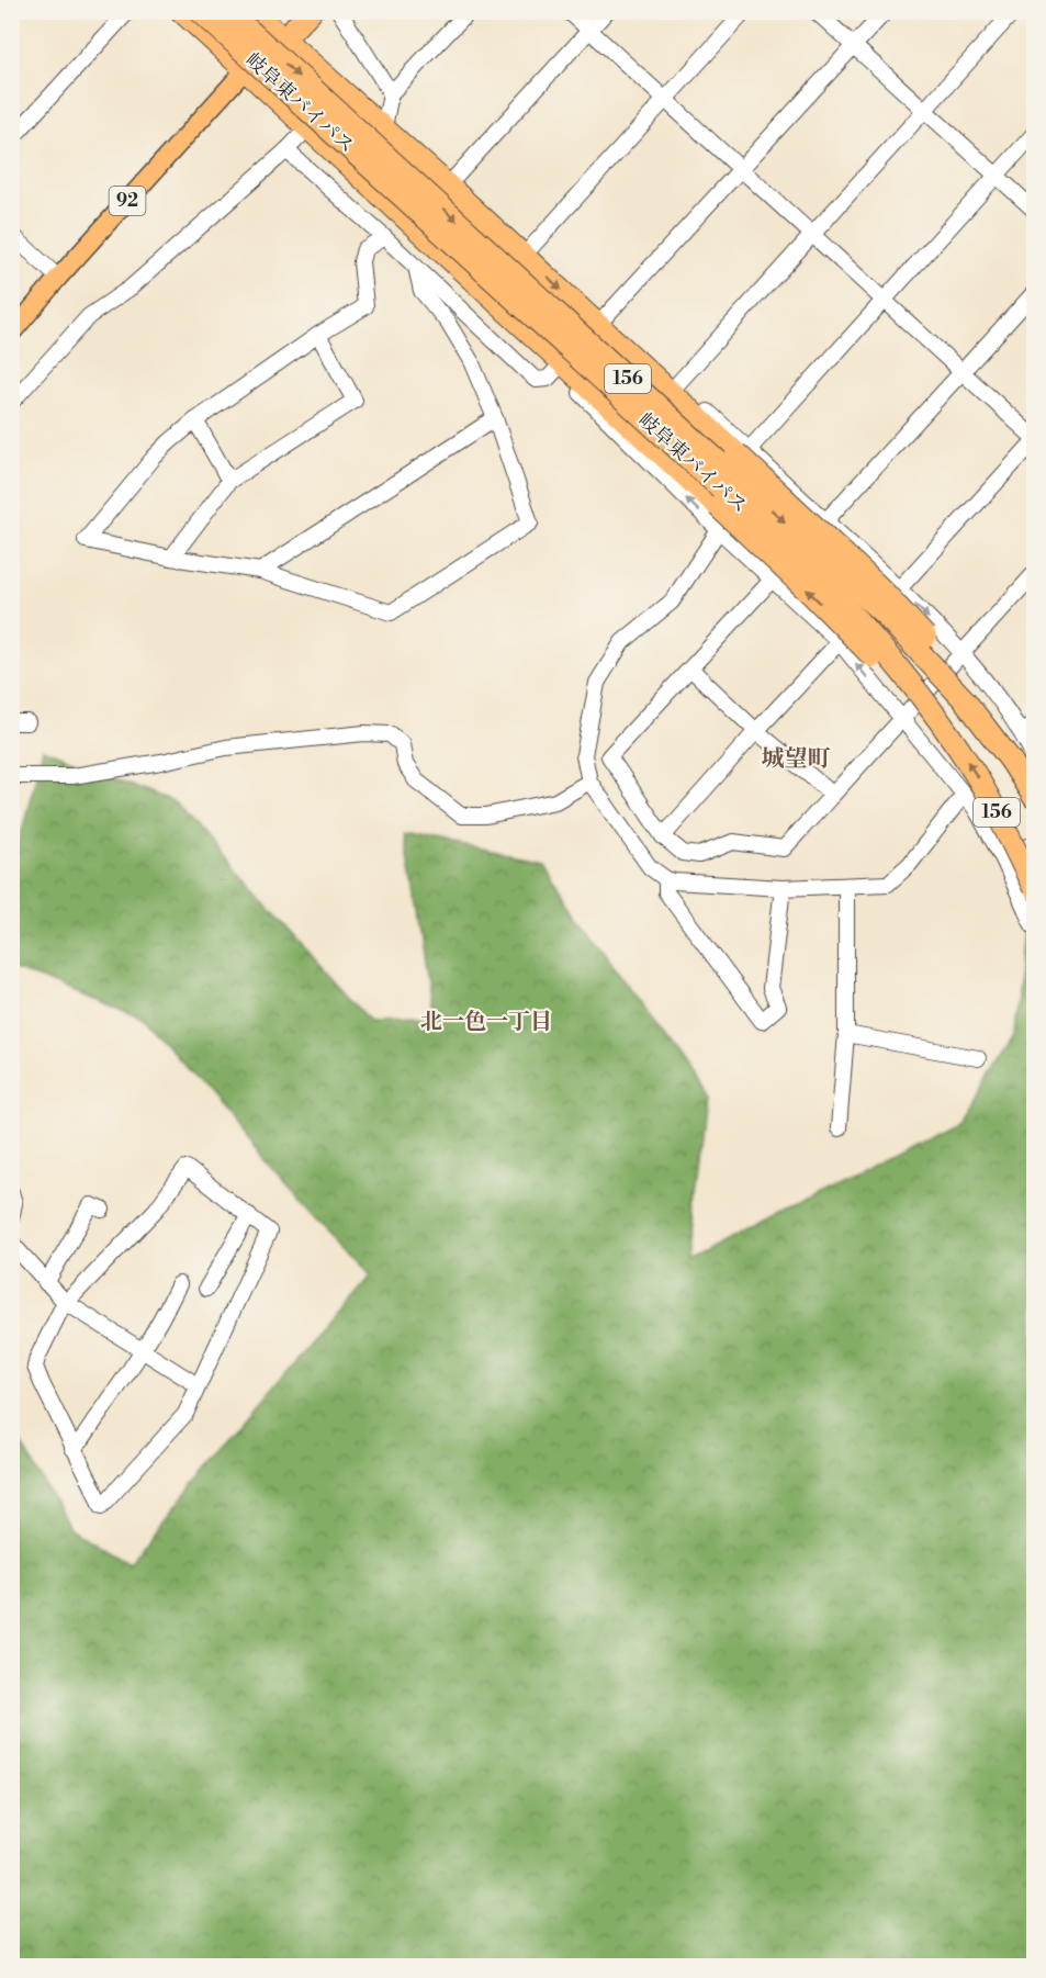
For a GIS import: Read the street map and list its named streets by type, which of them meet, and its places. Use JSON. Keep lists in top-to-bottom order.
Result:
{
  "streets": {
    "highway": ["岐阜東バイパス", "156"],
    "main road": ["92"]
  },
  "crossings": [
    ["岐阜東バイパス", "156"],
    ["92", "156"]
  ],
  "districts": ["城望町", "北一色一丁目"]
}
